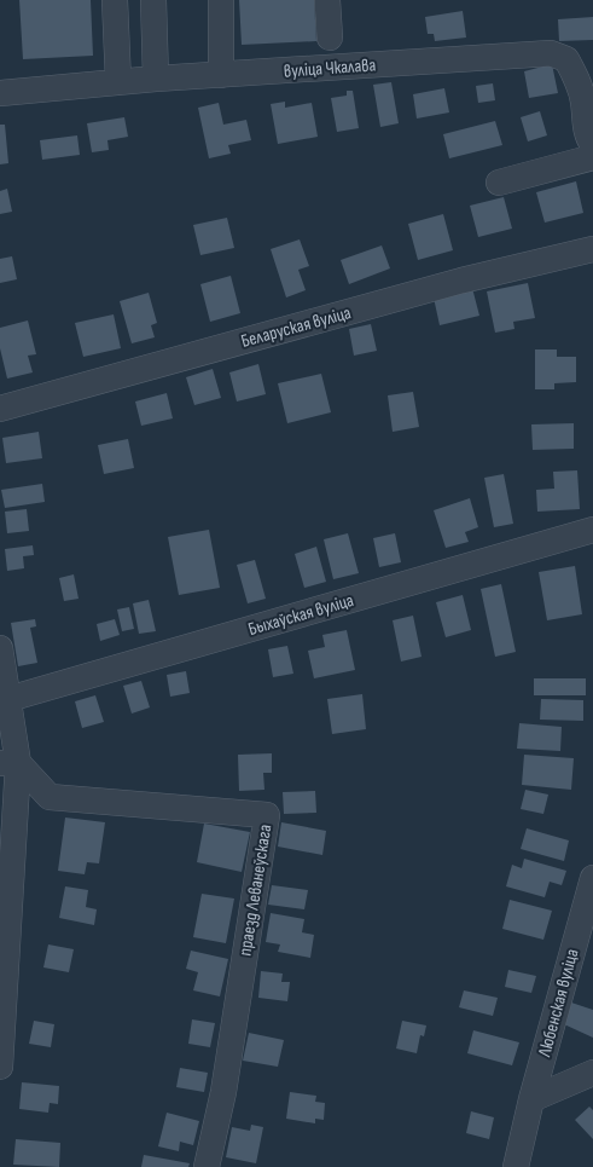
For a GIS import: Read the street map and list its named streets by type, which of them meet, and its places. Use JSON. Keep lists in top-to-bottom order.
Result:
{
  "streets": {
    "street": [
      "вуліца Чкалава",
      "Беларуская вуліца",
      "Быхаўская вуліца",
      "праезд Леванеўскага",
      "Любенская вуліца"
    ]
  }
}
